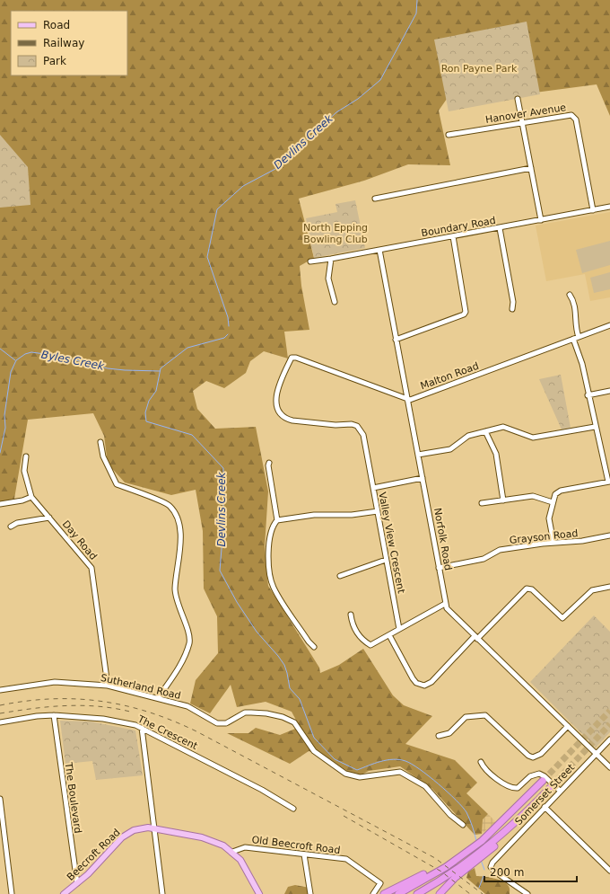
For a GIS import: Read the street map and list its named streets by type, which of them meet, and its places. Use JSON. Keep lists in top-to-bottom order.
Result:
{
  "streets": {
    "main road": ["Beecroft Road"],
    "street": [
      "Hanover Avenue",
      "Boundary Road",
      "Malton Road",
      "Grayson Road",
      "Norfolk Road",
      "Day Road",
      "Valley View Crescent",
      "Sutherland Road",
      "The Crescent",
      "Somerset Street",
      "The Boulevard",
      "Old Beecroft Road"
    ]
  },
  "crossings": [
    ["Hanover Avenue", "Boundary Road"],
    ["Boundary Road", "Norfolk Road"],
    ["Malton Road", "Norfolk Road"],
    ["Grayson Road", "Norfolk Road"],
    ["Norfolk Road", "Valley View Crescent"],
    ["Norfolk Road", "Somerset Street"],
    ["Day Road", "Sutherland Road"],
    ["The Crescent", "The Boulevard"],
    ["The Boulevard", "Beecroft Road"],
    ["Old Beecroft Road", "Beecroft Road"]
  ],
  "water": ["Devlins Creek", "Byles Creek"],
  "parks": ["Ron Payne Park", "North Epping Bowling Club"],
  "legend": ["Road", "Railway", "Park"],
  "scale_bar": "200 m"
}
